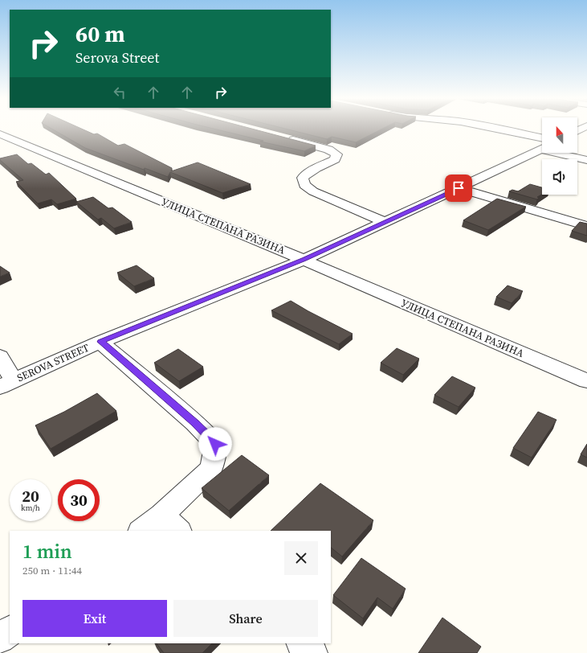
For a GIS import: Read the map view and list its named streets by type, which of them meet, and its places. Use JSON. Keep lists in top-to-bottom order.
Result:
{
  "streets": {
    "street": ["УЛИЦА СТЕПАНА РАЗИНА", "SEROVA STREET"]
  },
  "crossings": [
    ["УЛИЦА СТЕПАНА РАЗИНА", "SEROVA STREET"]
  ],
  "north": "top",
  "page": {
    "turn": ["60 m", "Serova Street"],
    "speed": "20 km/h",
    "limit": "30",
    "heading": ["1 min", "250 m · 11:44"],
    "buttons": ["Exit", "Share"]
  }
}
